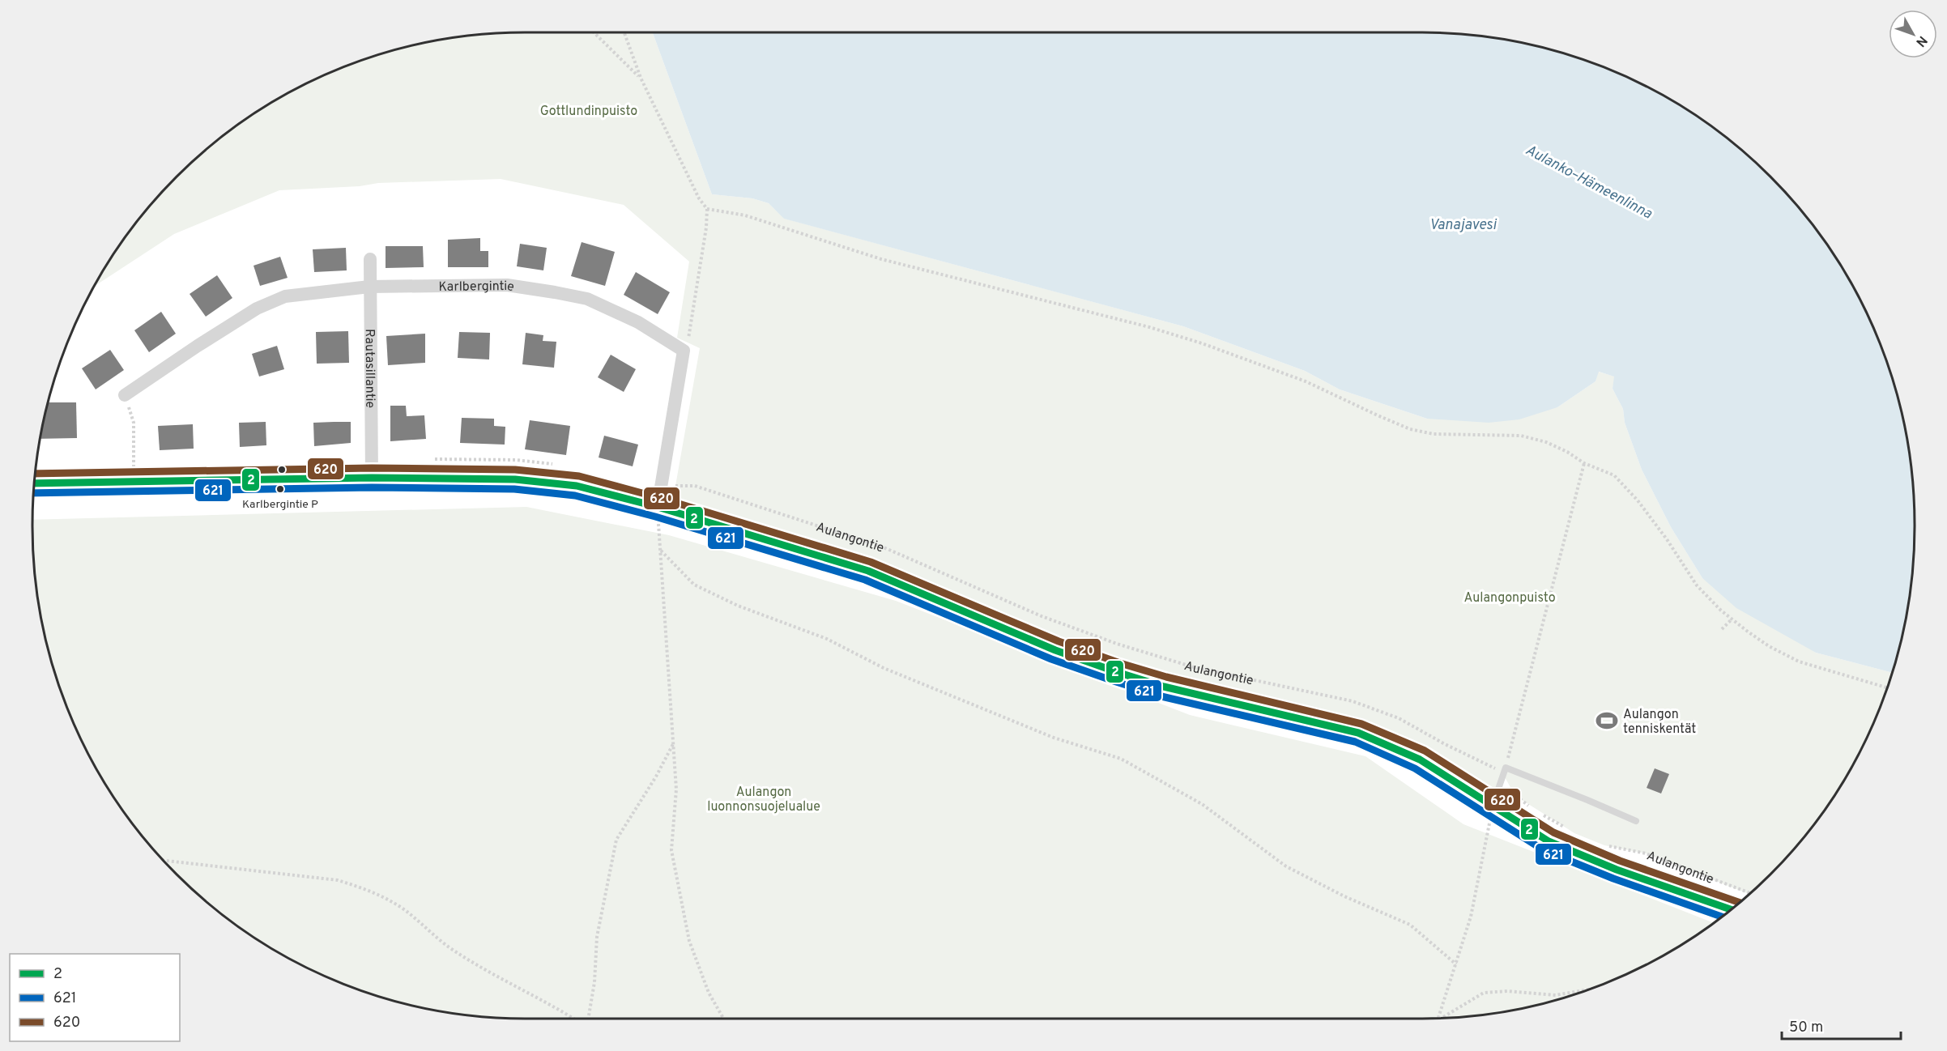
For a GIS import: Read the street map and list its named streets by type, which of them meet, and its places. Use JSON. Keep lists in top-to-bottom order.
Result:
{
  "streets": {
    "main road": ["Aulangontie"],
    "street": ["Karlbergintie", "Rautasillantie"]
  },
  "crossings": [
    ["Karlbergintie", "Rautasillantie"],
    ["Rautasillantie", "Aulangontie"]
  ],
  "water": ["Aulanko–Hämeenlinna", "Vanajavesi"],
  "parks": ["Gottlundinpuisto", "Aulangonpuisto", "Aulangon luonnonsuojelualue"],
  "places": {
    "other": ["Karlbergintie P"],
    "sports": ["Aulangon tenniskentät"]
  },
  "lines": ["transit line 620", "transit line 2", "transit line 621"],
  "legend": ["2", "621", "620"],
  "scale_bar": "50 m",
  "north": "bottom right"
}
